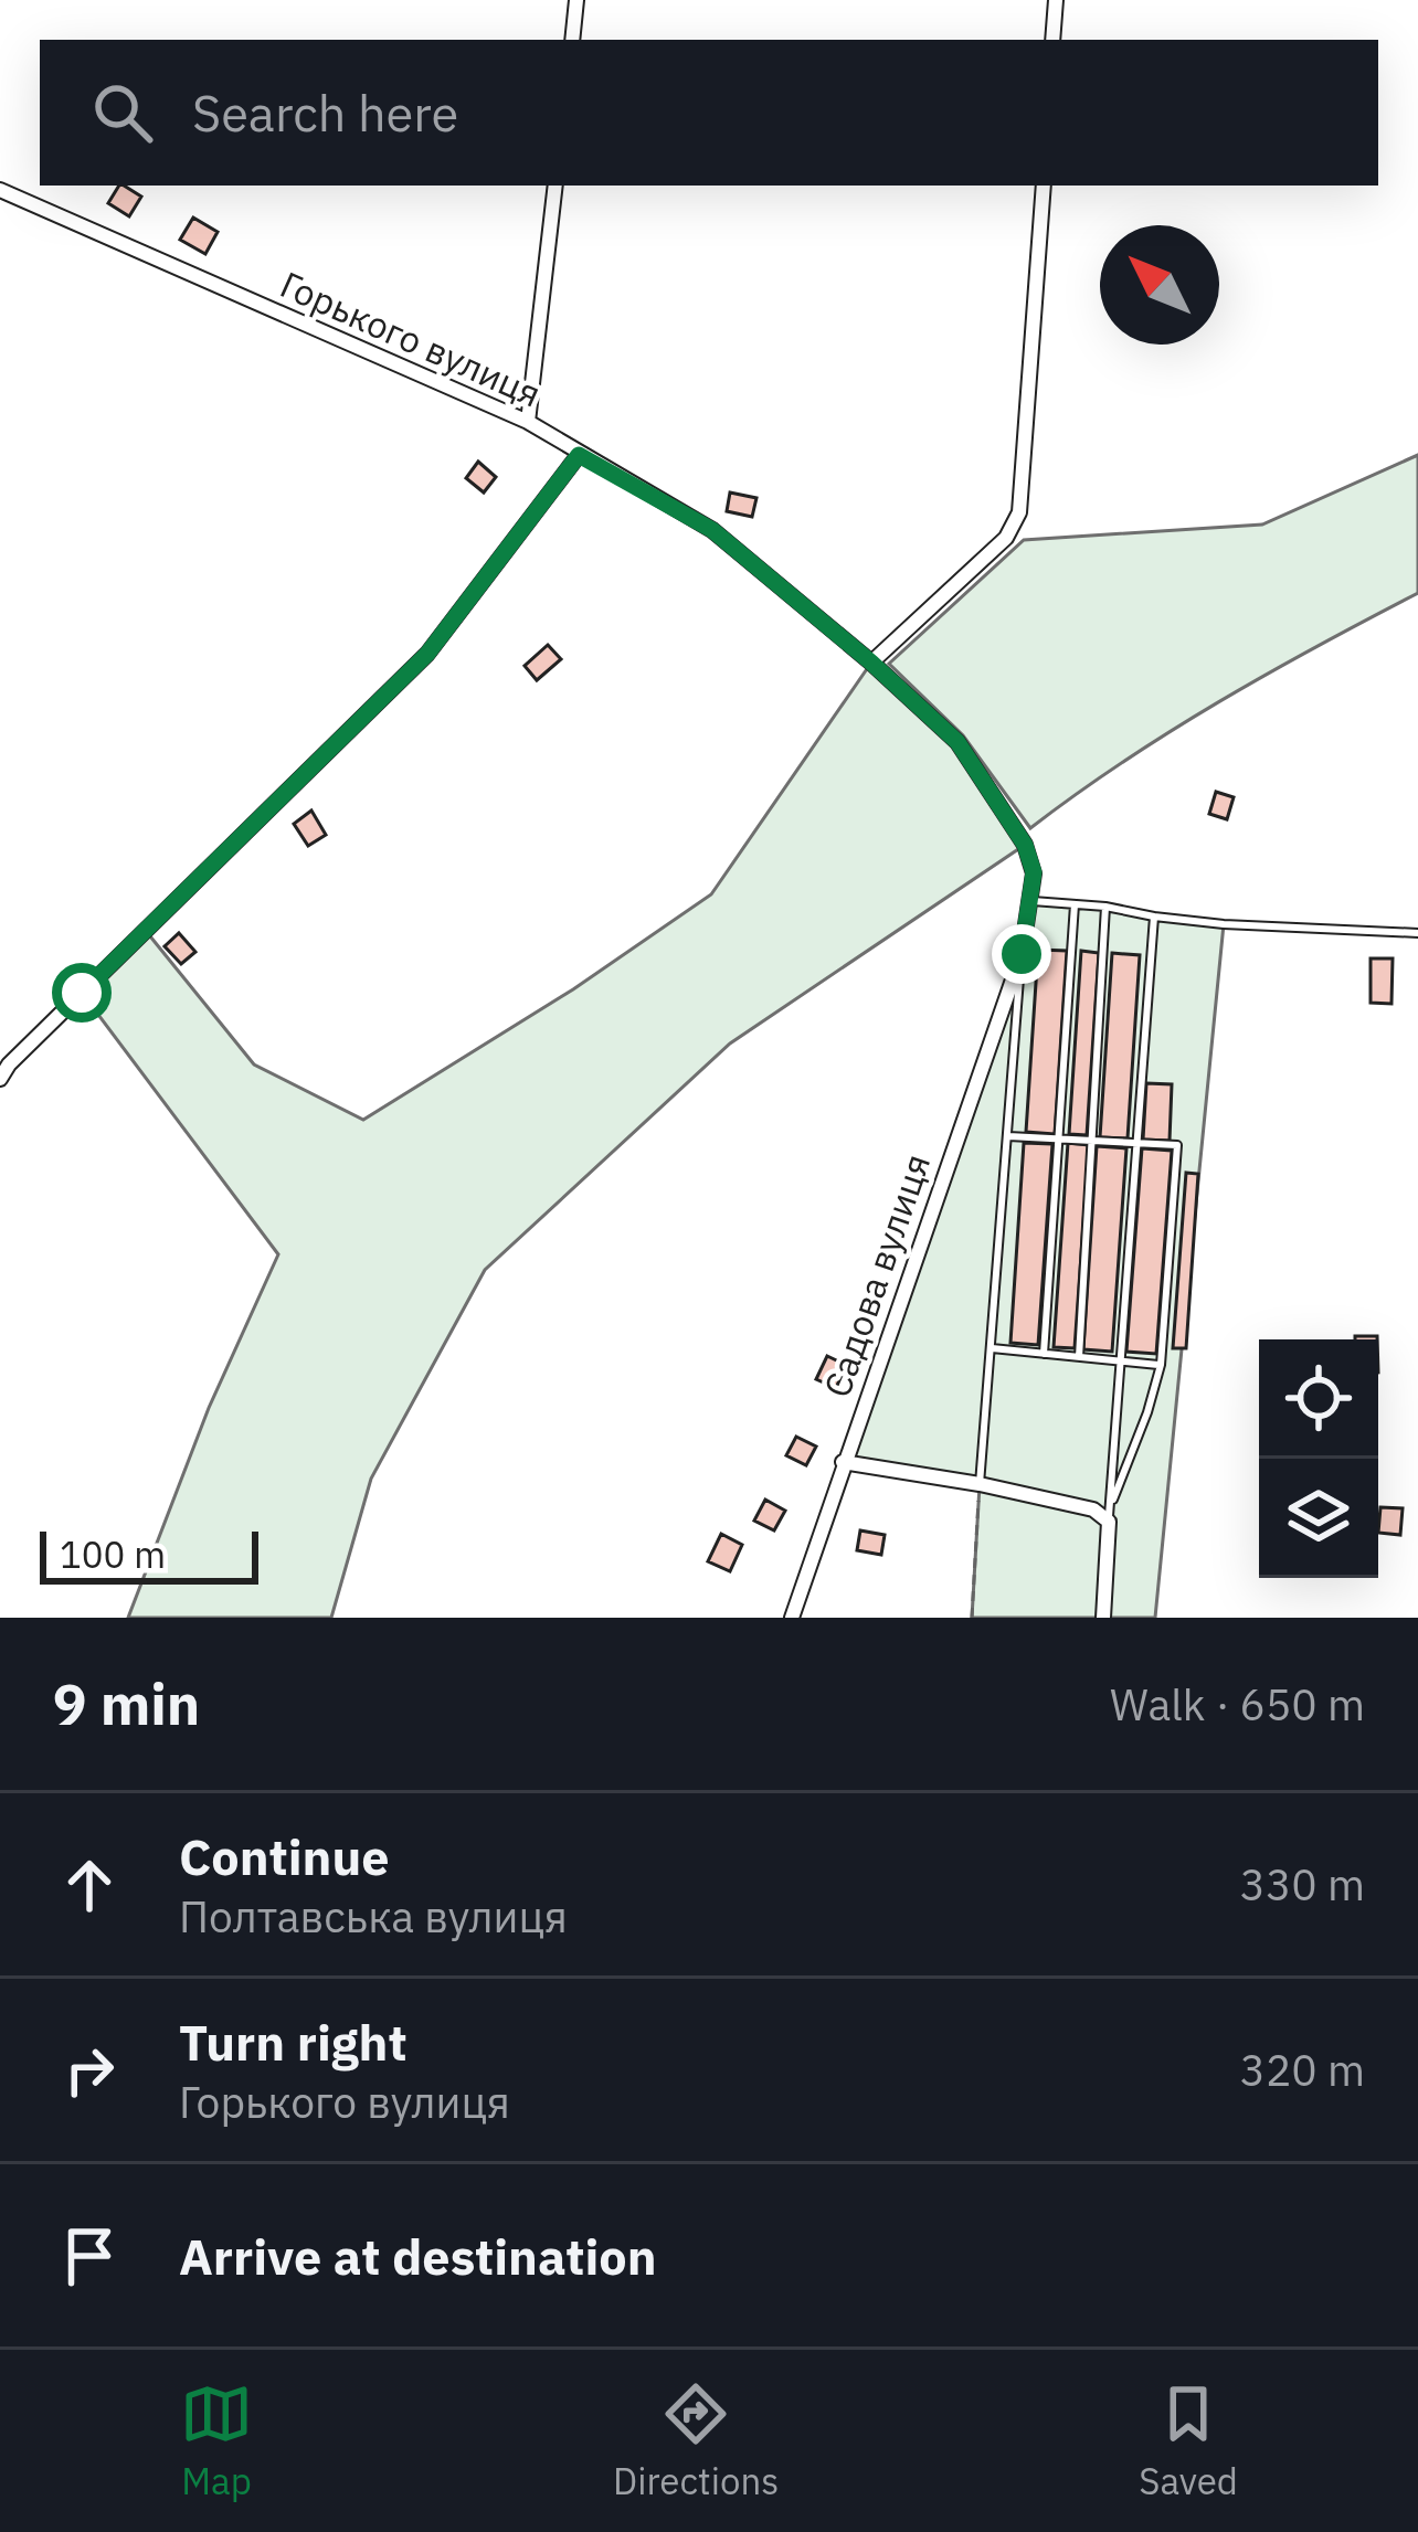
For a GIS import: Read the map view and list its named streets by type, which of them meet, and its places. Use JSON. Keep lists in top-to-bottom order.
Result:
{
  "streets": {
    "street": ["Горького вулиця", "Садова вулиця"]
  },
  "crossings": [
    ["Горького вулиця", "Садова вулиця"]
  ],
  "scale_bar": "100 m",
  "north": "top left",
  "page": {
    "search": "Search here",
    "scale": "100 m",
    "heading": ["9 min", "Walk · 650 m"],
    "list": [
      ["Continue", "Полтавська вулиця", "330 m"],
      ["Turn right", "Горького вулиця", "320 m"],
      "Arrive at destination"
    ],
    "nav": ["Map", "Directions", "Saved"]
  }
}
